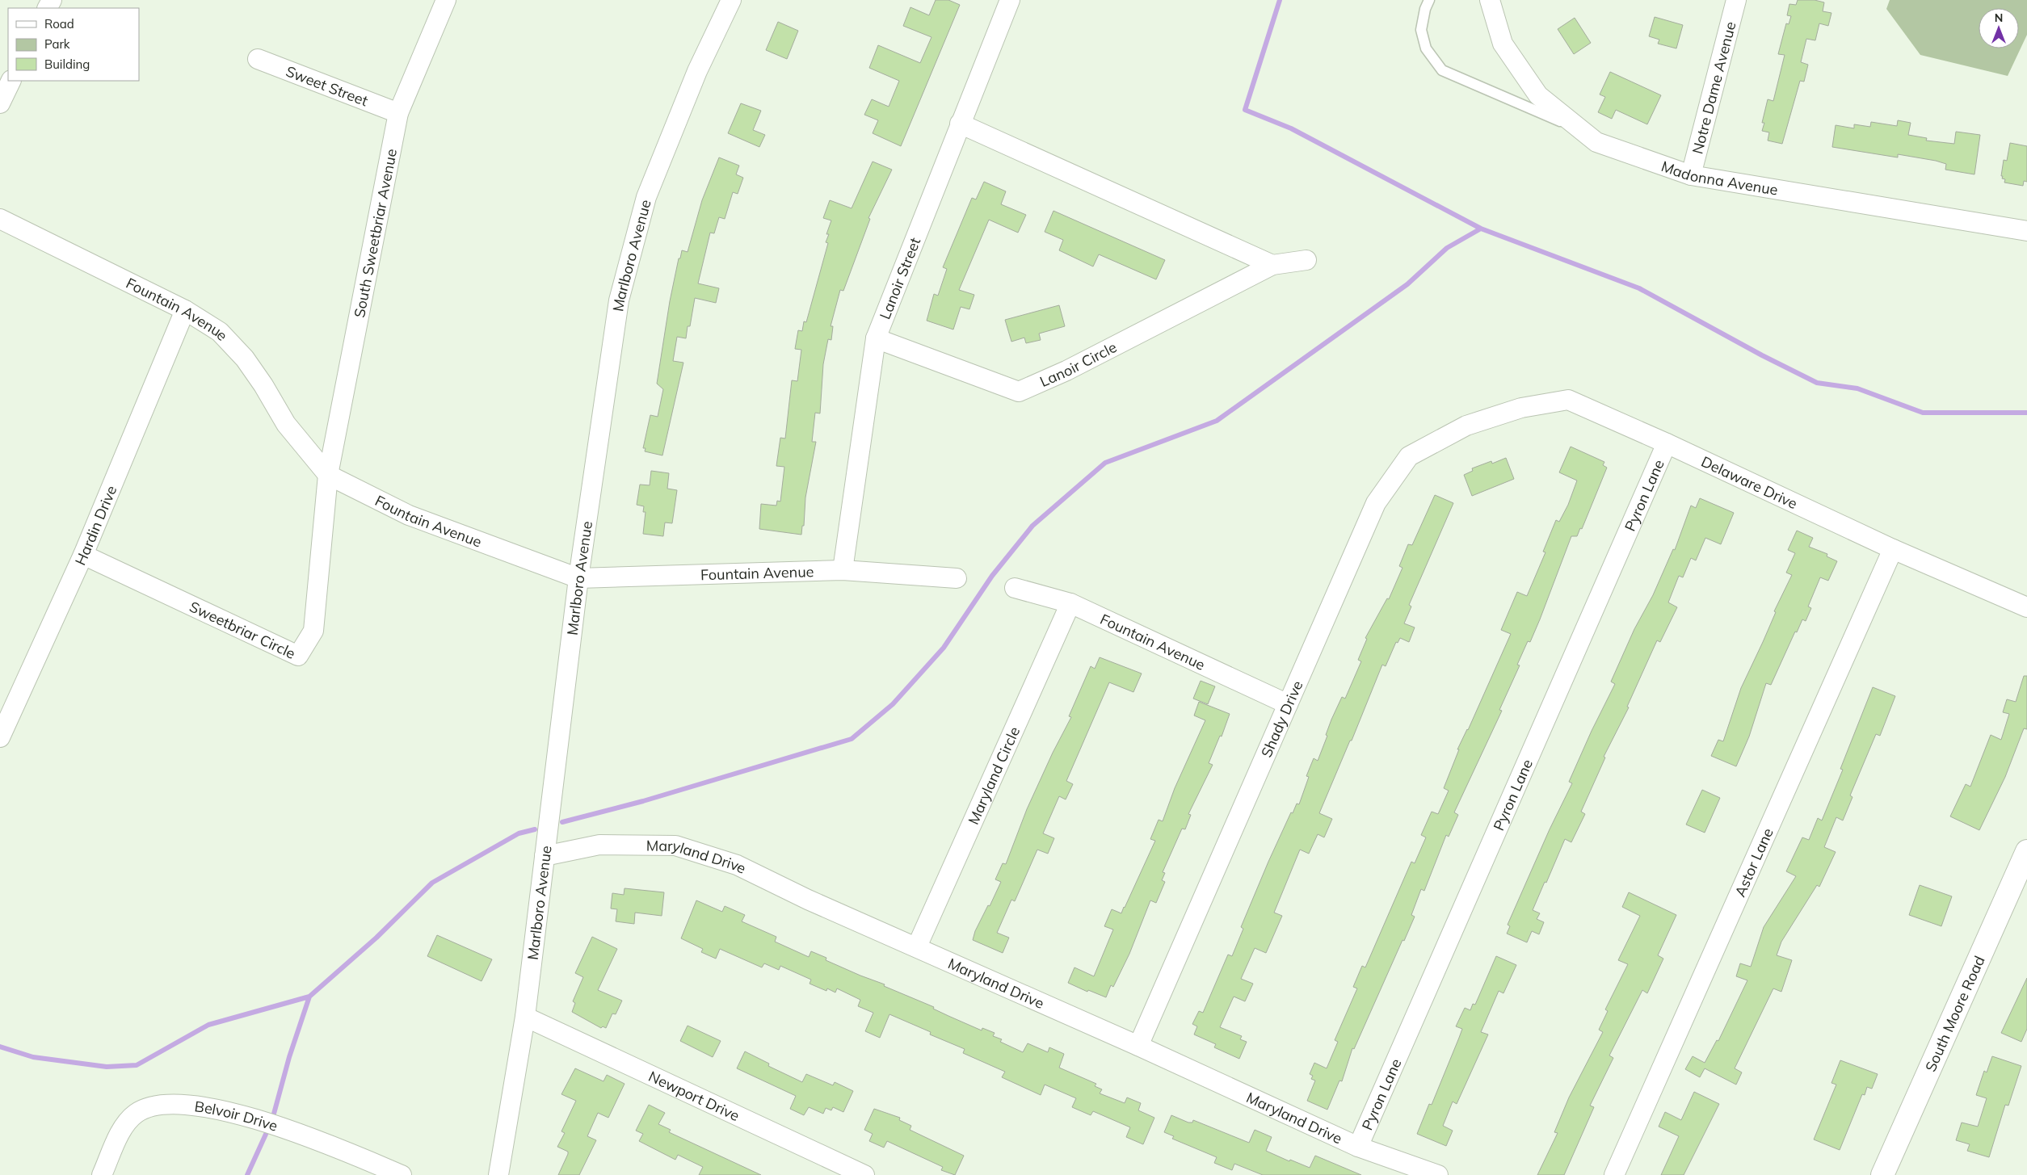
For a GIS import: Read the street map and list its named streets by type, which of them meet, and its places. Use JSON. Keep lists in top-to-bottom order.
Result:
{
  "streets": {
    "main road": ["South Moore Road"],
    "street": [
      "Sweet Street",
      "Notre Dame Avenue",
      "Madonna Avenue",
      "South Sweetbriar Avenue",
      "Marlboro Avenue",
      "Lanoir Street",
      "Fountain Avenue",
      "Lanoir Circle",
      "Delaware Drive",
      "Pyron Lane",
      "Hardin Drive",
      "Sweetbriar Circle",
      "Shady Drive",
      "Maryland Circle",
      "Maryland Drive",
      "Astor Lane",
      "Newport Drive",
      "Belvoir Drive"
    ]
  },
  "crossings": [
    ["Sweet Street", "South Sweetbriar Avenue"],
    ["Notre Dame Avenue", "Madonna Avenue"],
    ["South Sweetbriar Avenue", "Fountain Avenue"],
    ["South Sweetbriar Avenue", "Sweetbriar Circle"],
    ["Marlboro Avenue", "Fountain Avenue"],
    ["Marlboro Avenue", "Maryland Drive"],
    ["Marlboro Avenue", "Newport Drive"],
    ["Lanoir Street", "Fountain Avenue"],
    ["Lanoir Street", "Lanoir Circle"],
    ["Fountain Avenue", "Hardin Drive"],
    ["Fountain Avenue", "Sweetbriar Circle"],
    ["Fountain Avenue", "Shady Drive"],
    ["Fountain Avenue", "Maryland Circle"],
    ["Delaware Drive", "Pyron Lane"],
    ["Delaware Drive", "Shady Drive"],
    ["Delaware Drive", "Astor Lane"],
    ["Pyron Lane", "Maryland Drive"],
    ["Hardin Drive", "Sweetbriar Circle"],
    ["Shady Drive", "Maryland Drive"],
    ["Maryland Circle", "Maryland Drive"]
  ],
  "legend": ["Road", "Park", "Building"],
  "north": "top"
}
